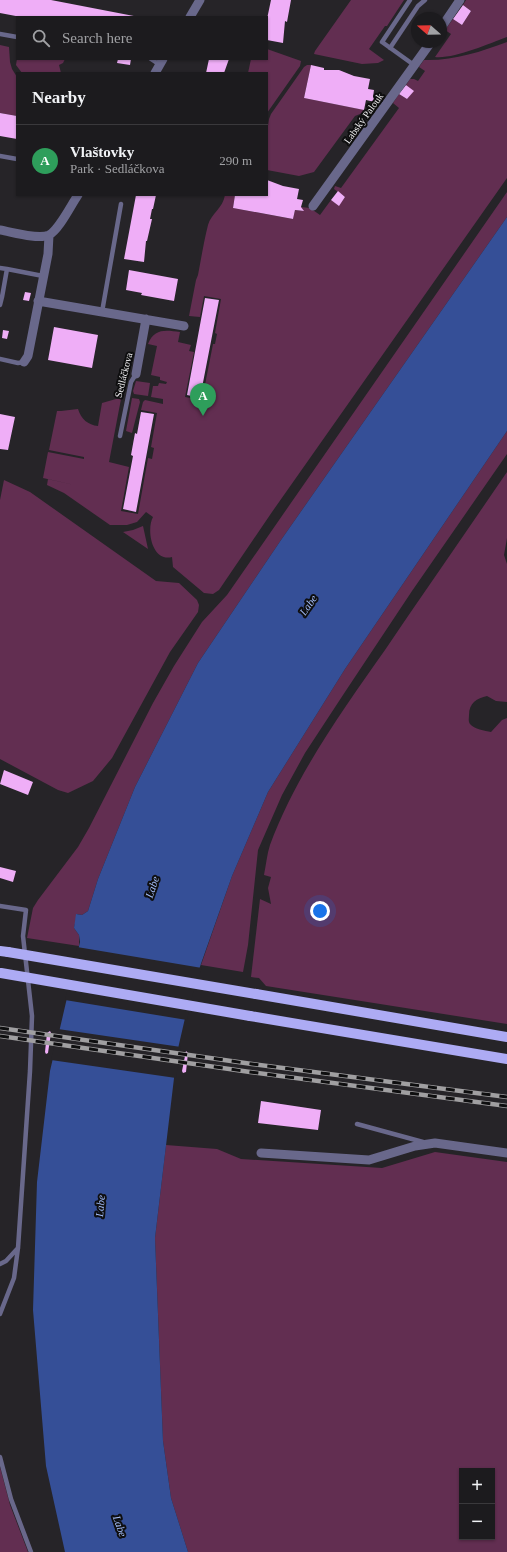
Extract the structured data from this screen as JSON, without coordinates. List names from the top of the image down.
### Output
{
  "streets": {
    "street": ["Labský Palouk", "Sedláčkova"]
  },
  "water": ["Labe"],
  "north": "left",
  "page": {
    "search": "Search here",
    "heading": "Nearby",
    "list": [
      {
        "mark": "A",
        "name": "Vlaštovky",
        "note": "Park · Sedláčkova",
        "value": "290 m"
      }
    ],
    "pins": "A",
    "map_buttons": ["+", "−"]
  }
}
